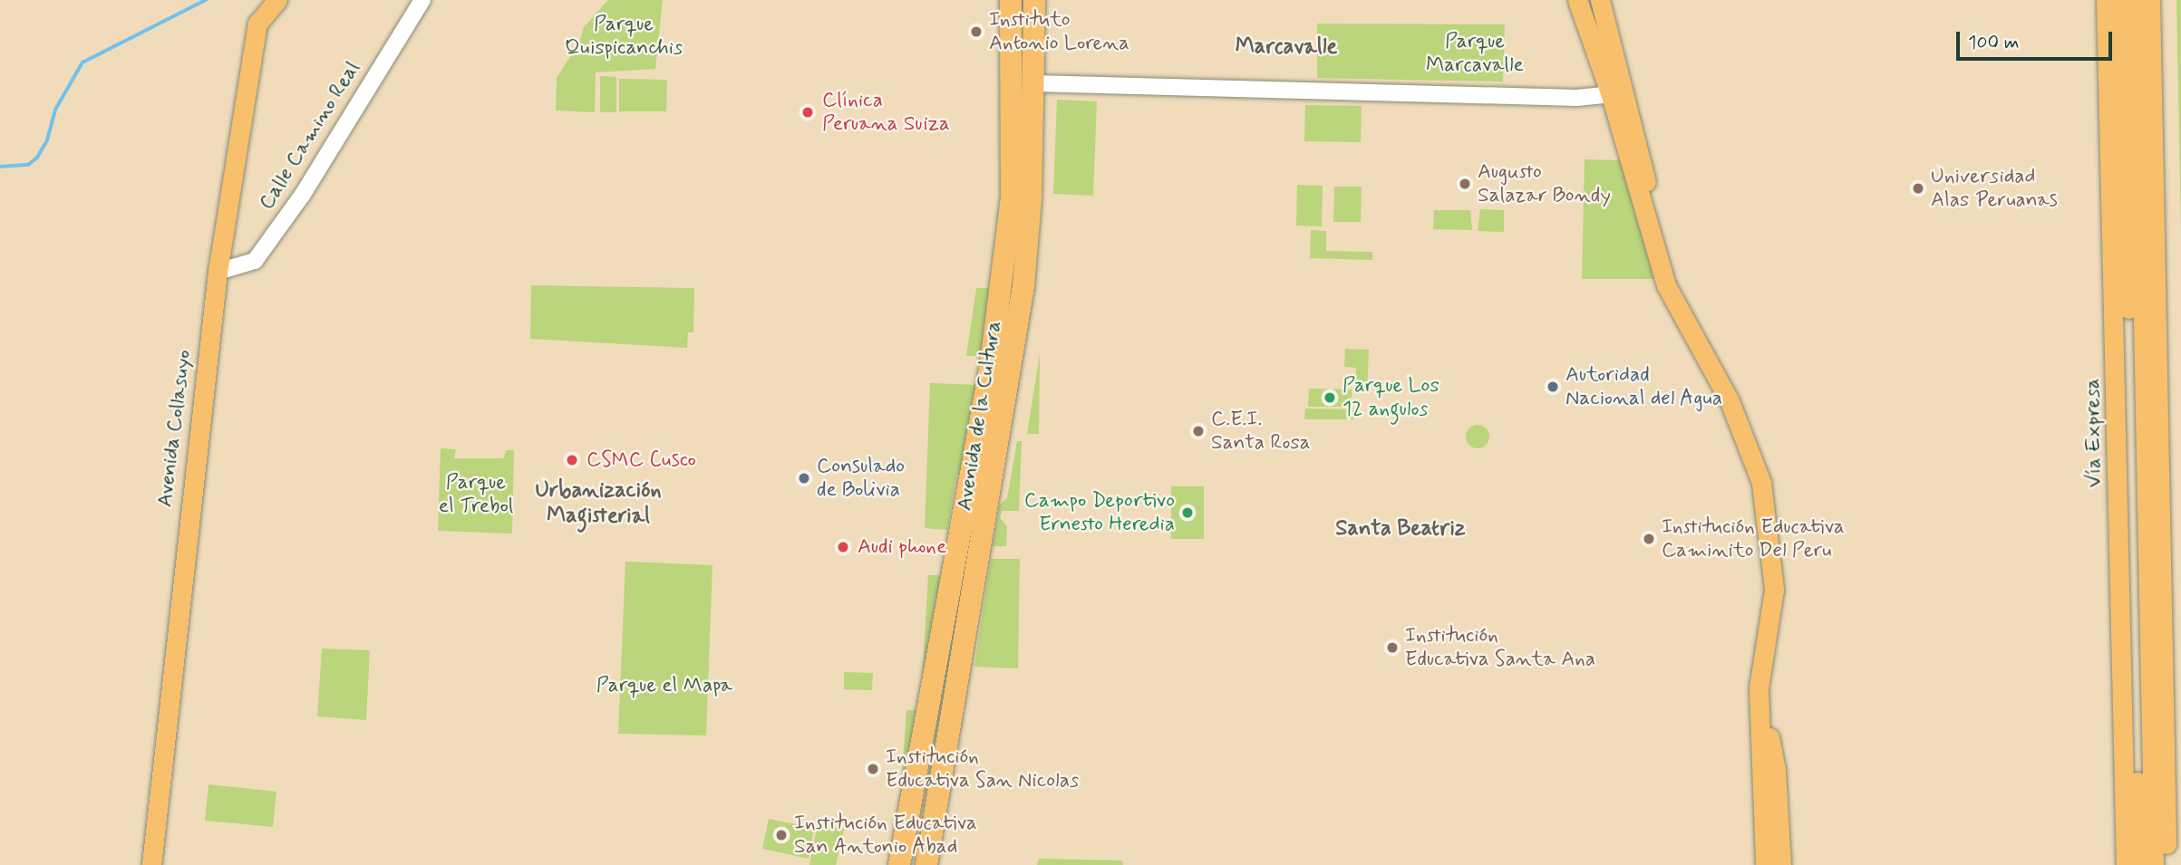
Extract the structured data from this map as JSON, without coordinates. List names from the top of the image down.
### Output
{
  "streets": {
    "highway": ["Avenida de la Cultura"],
    "main road": ["Avenida Collasuyo", "Vía Expresa"],
    "street": ["Calle Camino Real"]
  },
  "crossings": [
    ["Calle Camino Real", "Avenida Collasuyo"]
  ],
  "districts": ["Marcavalle", "Urbanización Magisterial", "Santa Beatriz"],
  "parks": [
    "Parque Quispicanchis",
    "Parque Marcavalle",
    "Parque el Trebol",
    "Parque el Mapa"
  ],
  "places": [
    "Instituto Antonio Lorena",
    "Clínica Peruana Suiza",
    "Augusto Salazar Bondy",
    "Universidad Alas Peruanas",
    "Autoridad Nacional del Agua",
    "Parque Los 12 angulos",
    "C.E.I. Santa Rosa",
    "CSMC Cusco",
    "Consulado de Bolivia",
    "Campo Deportivo Ernesto Heredia",
    "Institución Educativa Caminito Del Peru",
    "Audi phone",
    "Institución Educativa Santa Ana",
    "Institución Educativa San Nicolas",
    "Institución Educativa San Antonio Abad"
  ],
  "scale_bar": "100 m"
}
